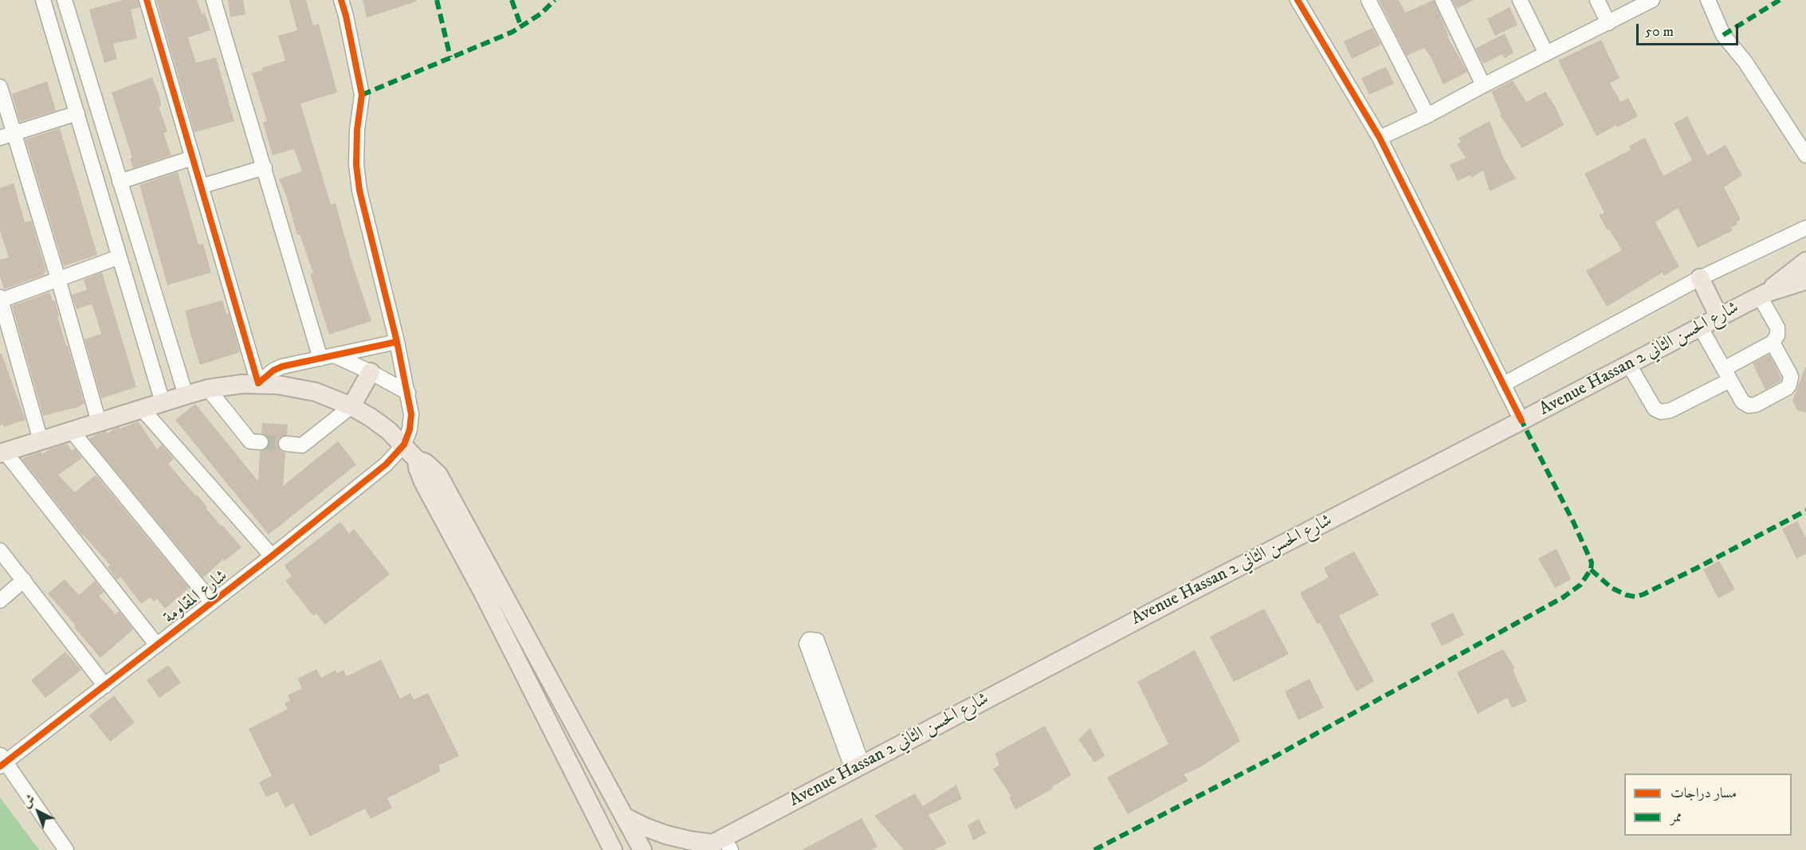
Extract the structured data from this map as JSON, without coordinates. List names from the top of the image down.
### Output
{
  "streets": {
    "main road": ["Avenue Hassan 2 شارع الحسن الثاني"],
    "street": ["شارع المقاومة"]
  },
  "legend": ["مسار دراجات", "ممر"],
  "scale_bar": "50 m",
  "north": "top left"
}
